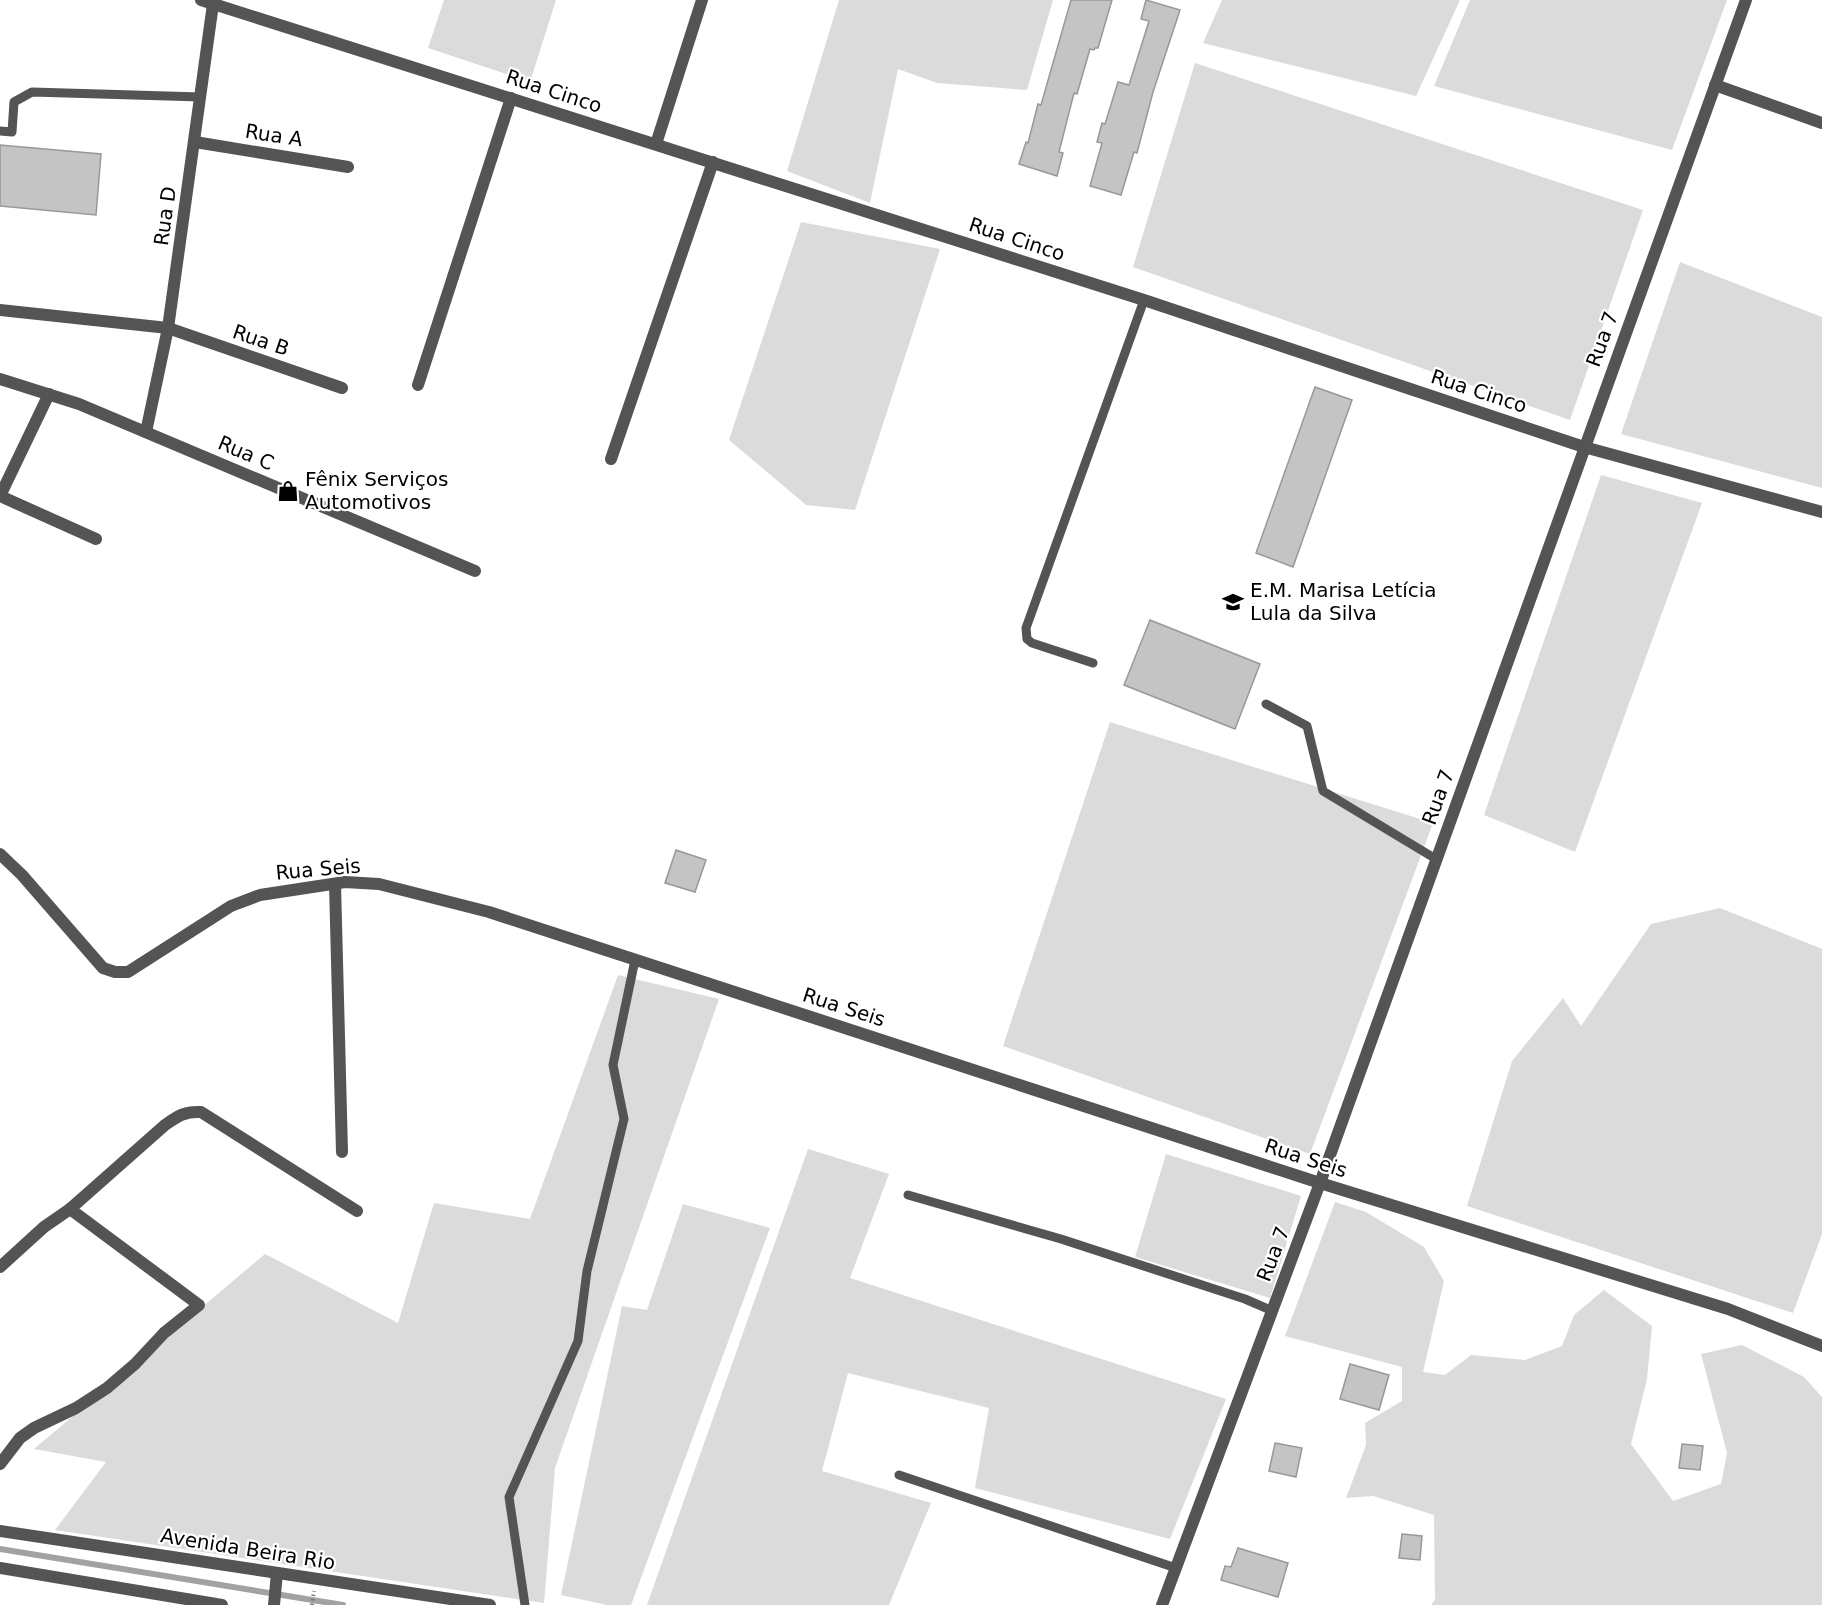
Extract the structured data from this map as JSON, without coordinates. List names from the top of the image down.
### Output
{
  "streets": {
    "street": [
      "Rua Cinco",
      "Rua A",
      "Rua D",
      "Rua 7",
      "Rua B",
      "Rua C",
      "Rua Seis",
      "Avenida Beira Rio"
    ]
  },
  "crossings": [
    ["Rua Cinco", "Rua D"],
    ["Rua Cinco", "Rua 7"],
    ["Rua A", "Rua D"],
    ["Rua D", "Rua B"],
    ["Rua D", "Rua C"],
    ["Rua 7", "Rua Seis"]
  ],
  "places": {
    "shop": ["Fênix Serviços Automotivos"],
    "school or university": ["E.M. Marisa Letícia Lula da Silva"]
  }
}
